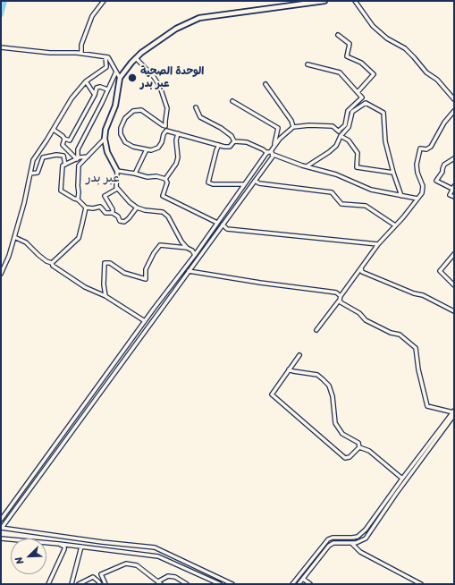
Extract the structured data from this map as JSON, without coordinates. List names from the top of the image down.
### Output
{
  "districts": ["عبر بدر"],
  "places": ["الوحدة الصحية عبر بدر"],
  "north": "bottom left"
}
